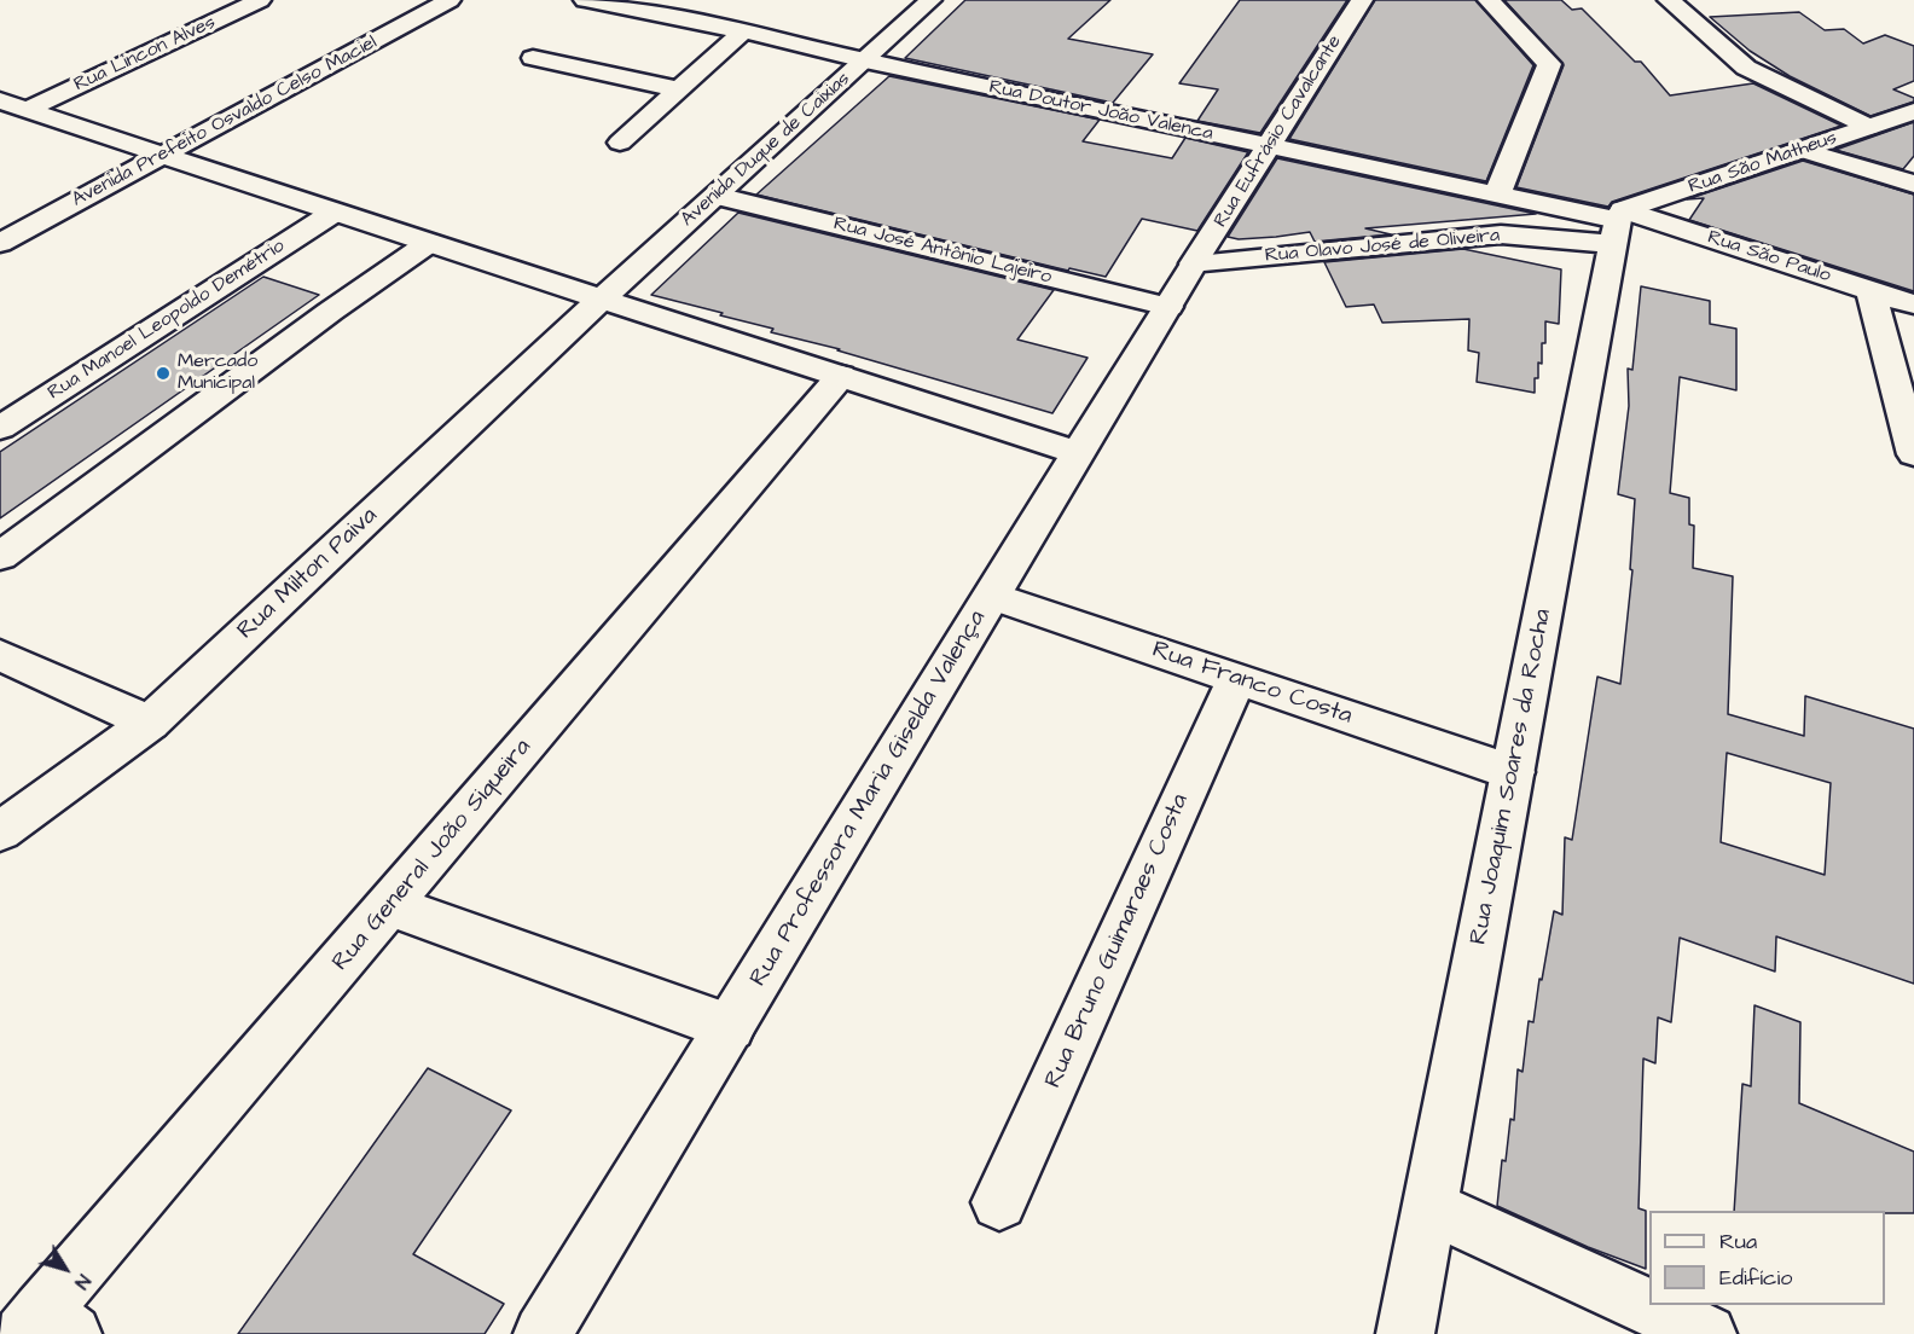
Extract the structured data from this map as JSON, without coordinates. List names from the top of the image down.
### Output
{
  "streets": {
    "street": [
      "Rua Lincon Alves",
      "Rua Doutor João Valenca",
      "Avenida Prefeito Osvaldo Celso Maciel",
      "Rua Eufrásio Cavalcante",
      "Avenida Duque de Caixias",
      "Rua São Matheus",
      "Rua Olavo José de Oliveira",
      "Rua José Antônio Lajeiro",
      "Rua São Paulo",
      "Rua Manoel Leopoldo Demétrio",
      "Rua Milton Paiva",
      "Rua Franco Costa",
      "Rua Joaquim Soares da Rocha",
      "Rua Professora Maria Giselda Valença",
      "Rua General João Siqueira",
      "Rua Bruno Guimaraes Costa"
    ]
  },
  "crossings": [
    ["Rua Doutor João Valenca", "Rua Eufrásio Cavalcante"],
    ["Rua Doutor João Valenca", "Avenida Duque de Caixias"],
    ["Rua Doutor João Valenca", "Rua São Matheus"],
    ["Rua Doutor João Valenca", "Rua Olavo José de Oliveira"],
    ["Rua Doutor João Valenca", "Rua São Paulo"],
    ["Rua Doutor João Valenca", "Rua Joaquim Soares da Rocha"],
    ["Rua Eufrásio Cavalcante", "Rua Olavo José de Oliveira"],
    ["Rua Eufrásio Cavalcante", "Rua Professora Maria Giselda Valença"],
    ["Avenida Duque de Caixias", "Rua José Antônio Lajeiro"],
    ["Avenida Duque de Caixias", "Rua Milton Paiva"],
    ["Rua São Matheus", "Rua Olavo José de Oliveira"],
    ["Rua São Matheus", "Rua São Paulo"],
    ["Rua São Matheus", "Rua Joaquim Soares da Rocha"],
    ["Rua Olavo José de Oliveira", "Rua São Paulo"],
    ["Rua Olavo José de Oliveira", "Rua Joaquim Soares da Rocha"],
    ["Rua Olavo José de Oliveira", "Rua Professora Maria Giselda Valença"],
    ["Rua José Antônio Lajeiro", "Rua Professora Maria Giselda Valença"],
    ["Rua São Paulo", "Rua Joaquim Soares da Rocha"],
    ["Rua Franco Costa", "Rua Joaquim Soares da Rocha"],
    ["Rua Franco Costa", "Rua Professora Maria Giselda Valença"],
    ["Rua Franco Costa", "Rua Bruno Guimaraes Costa"]
  ],
  "places": ["Mercado Municipal"],
  "legend": ["Rua", "Edifício"],
  "north": "bottom right"
}
